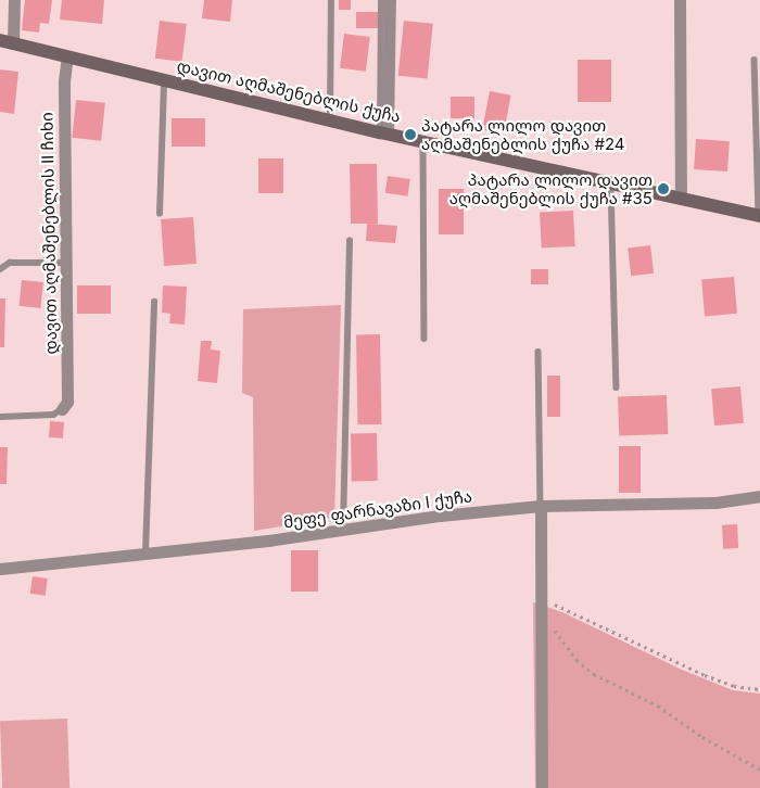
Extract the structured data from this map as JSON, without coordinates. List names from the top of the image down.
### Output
{
  "streets": {
    "street": ["დავით აღმაშენებლის ქუჩა", "დავით აღმაშენებლის II ჩიხი", "მეფე ფარნავაზი I ქუჩა"]
  },
  "crossings": [
    ["დავით აღმაშენებლის ქუჩა", "დავით აღმაშენებლის II ჩიხი"]
  ],
  "places": ["პატარა ლილო დავით აღმაშენებლის ქუჩა #24", "პატარა ლილო დავით აღმაშენებლის ქუჩა #35"]
}
